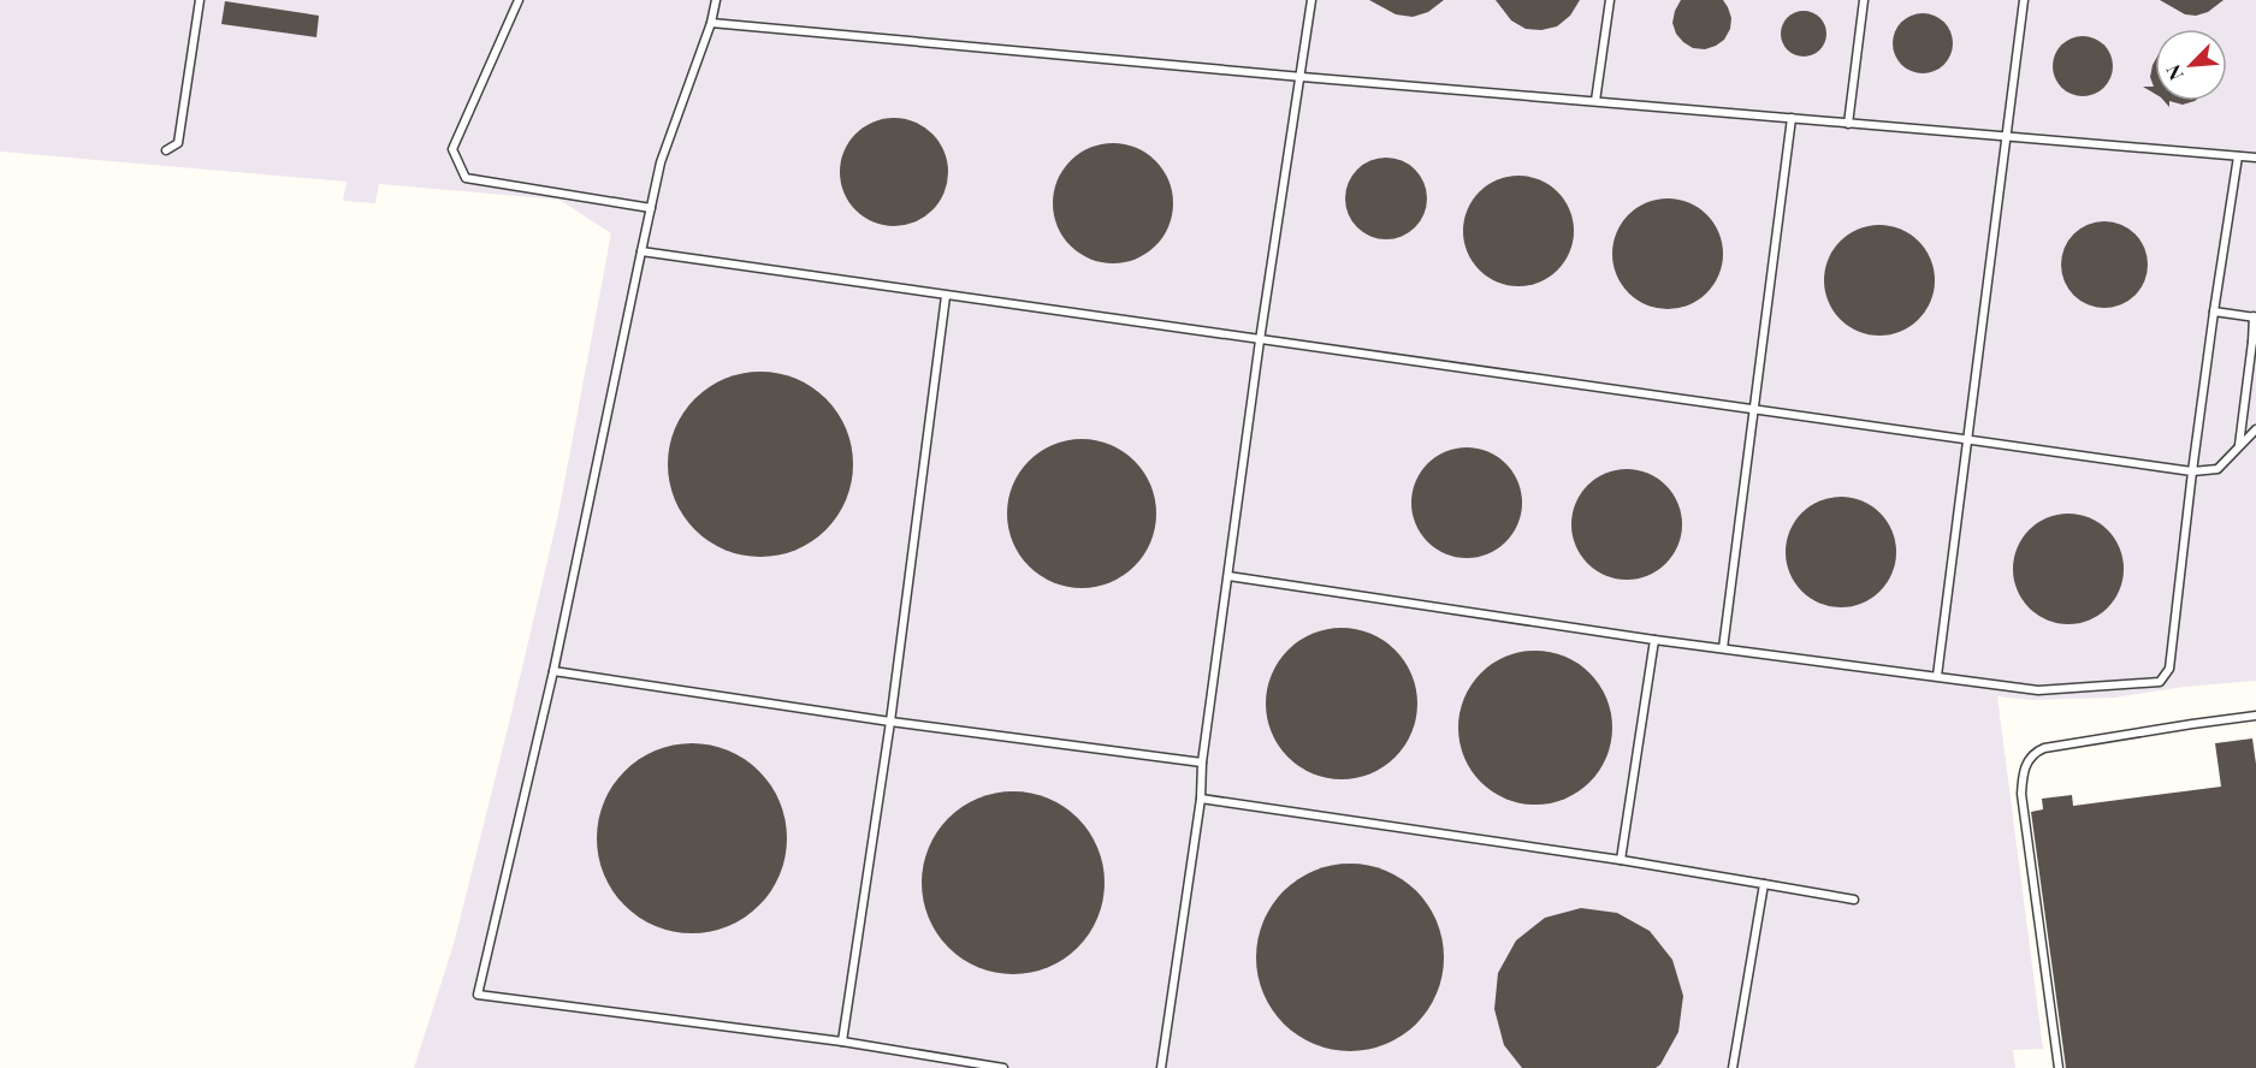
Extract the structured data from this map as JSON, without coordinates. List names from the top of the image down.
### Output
{
  "north": "bottom left"
}
